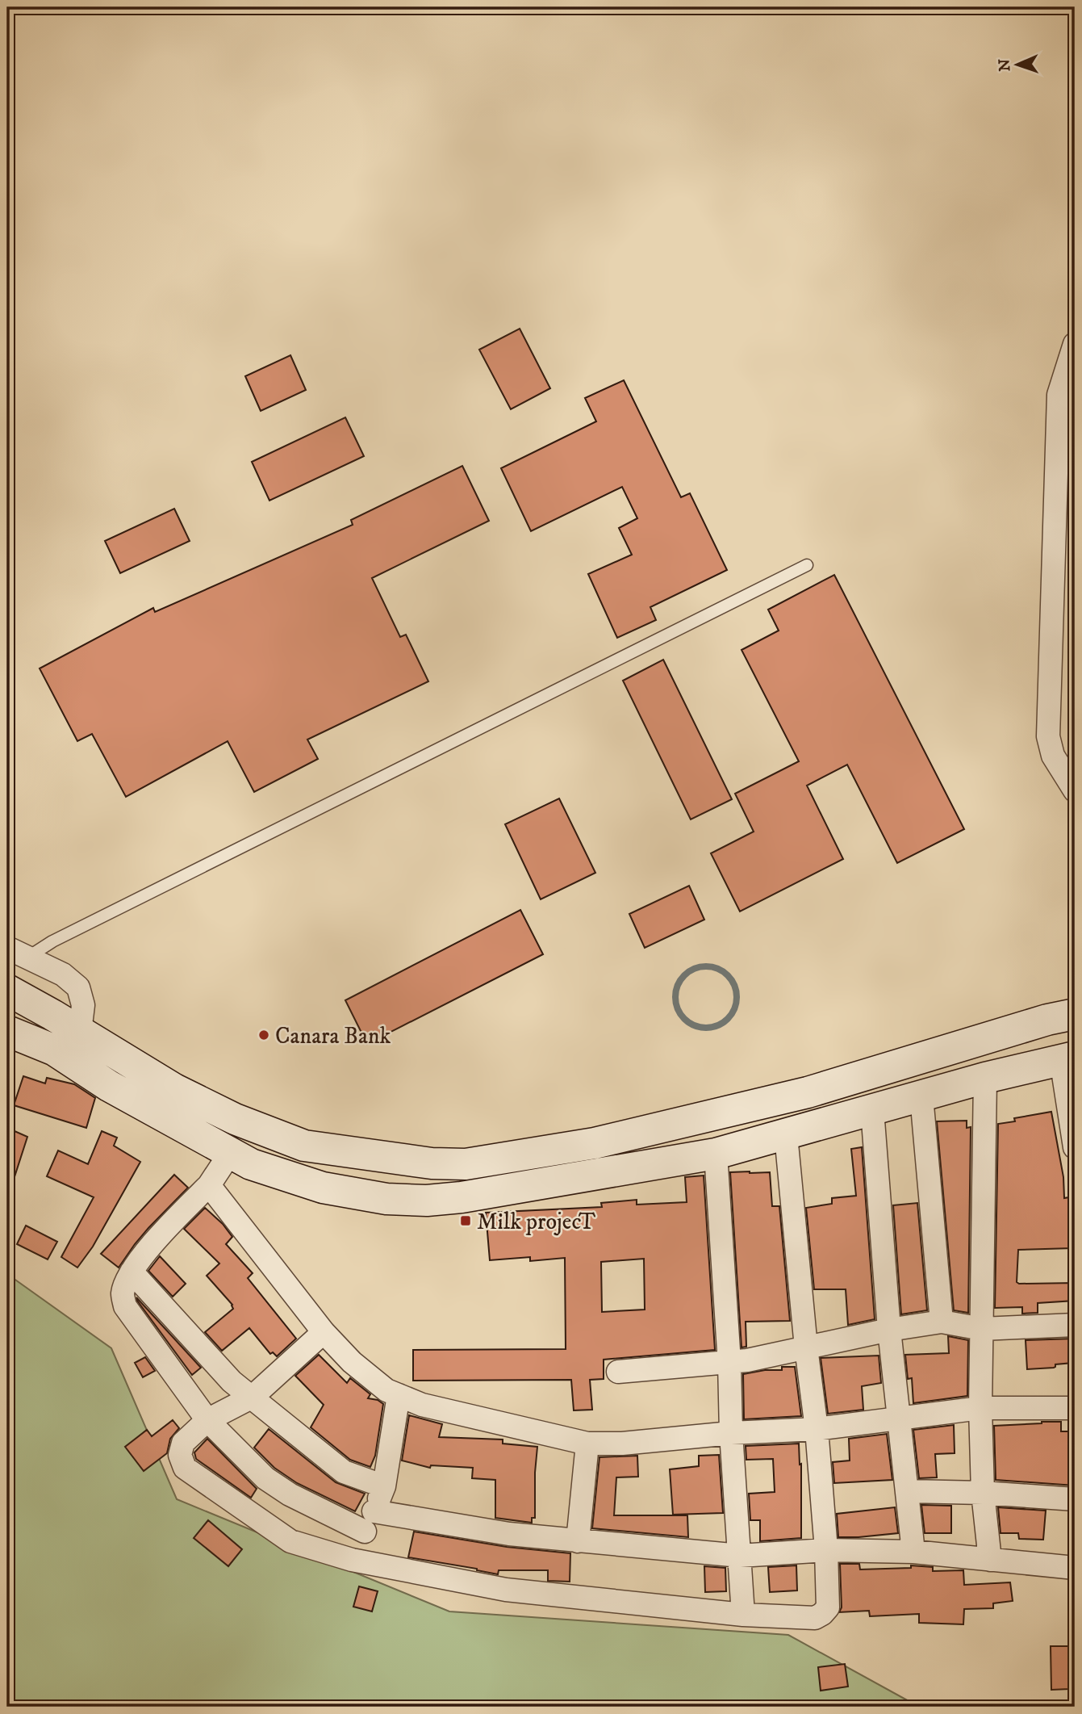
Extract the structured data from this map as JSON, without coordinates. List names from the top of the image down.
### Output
{
  "places": {
    "other": ["Canara Bank"],
    "transit": ["Milk projecT"]
  },
  "north": "left"
}
